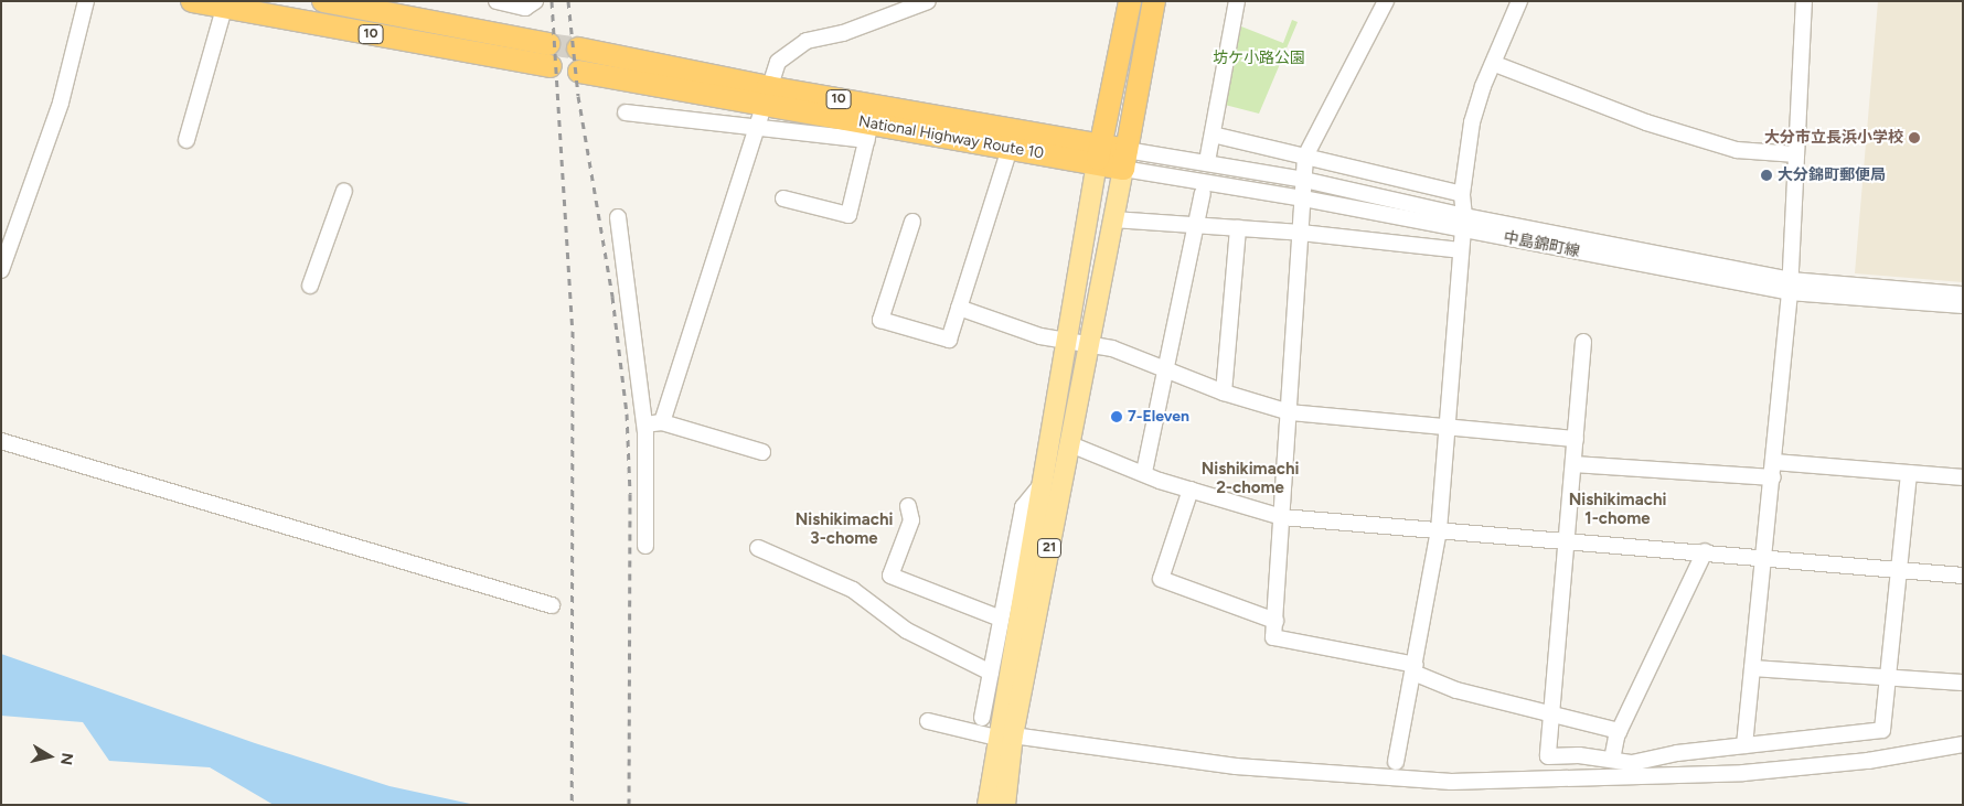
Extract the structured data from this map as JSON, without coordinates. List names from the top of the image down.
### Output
{
  "streets": {
    "highway": ["10", "National Highway Route 10"],
    "main road": ["21"],
    "street": ["中島錦町線"]
  },
  "crossings": [
    ["National Highway Route 10", "中島錦町線"],
    ["National Highway Route 10", "21"],
    ["中島錦町線", "21"]
  ],
  "districts": ["Nishikimachi 2-chome", "Nishikimachi 1-chome", "Nishikimachi 3-chome"],
  "parks": ["坊ケ小路公園"],
  "places": ["大分市立長浜小学校", "大分錦町郵便局", "7-Eleven"],
  "north": "right"
}
